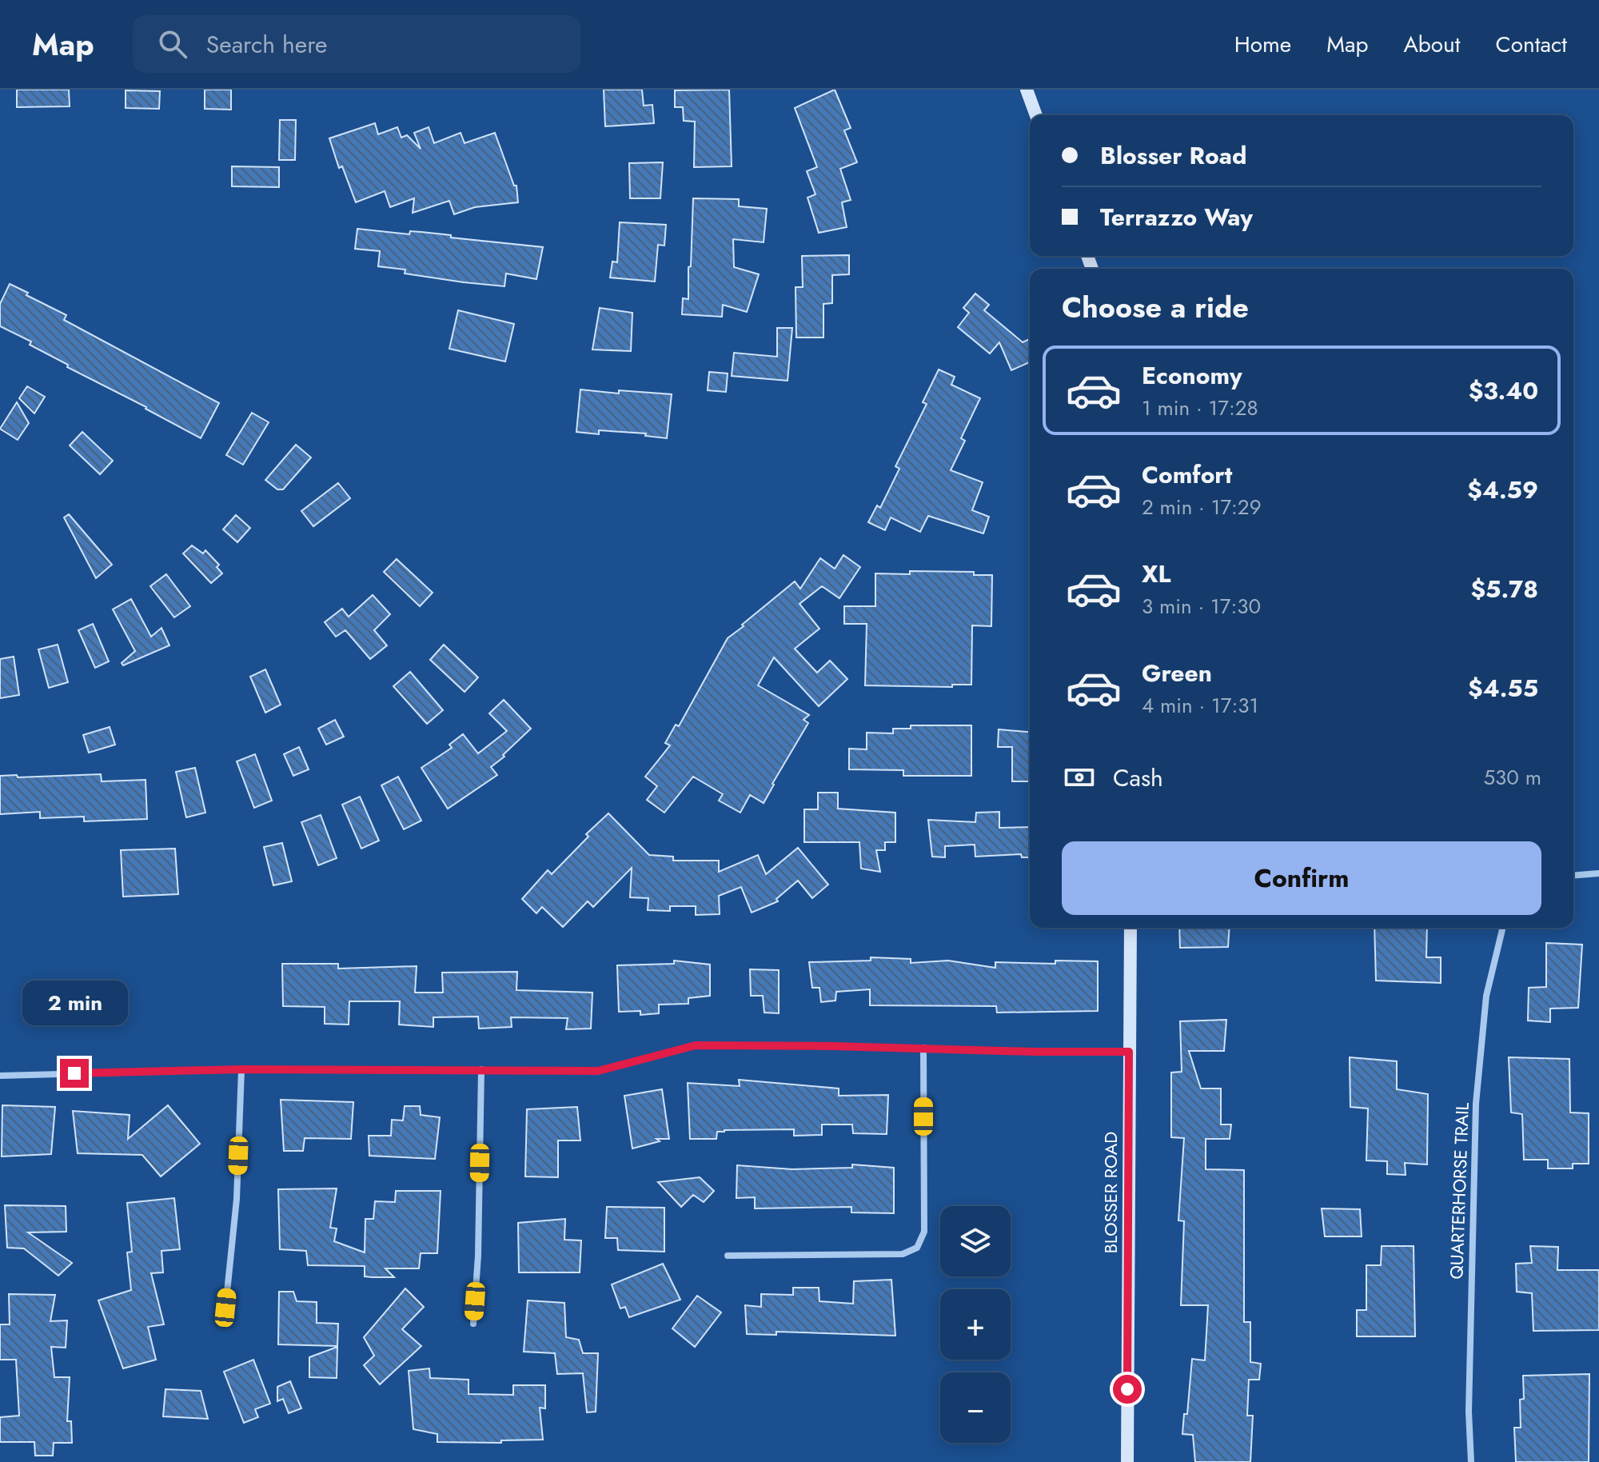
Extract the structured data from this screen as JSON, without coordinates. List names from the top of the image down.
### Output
{
  "streets": {
    "street": ["QUARTERHORSE TRAIL", "BLOSSER ROAD"]
  },
  "page": {
    "header": "Map",
    "search": "Search here",
    "nav": [
      "Home",
      "Map",
      "About",
      "Contact"
    ],
    "banner": ["Blosser Road", "Terrazzo Way"],
    "heading": "Choose a ride",
    "list": [
      {
        "name": "Economy",
        "note": "1 min · 17:28",
        "value": "$3.40"
      },
      {
        "name": "Comfort",
        "note": "2 min · 17:29",
        "value": "$4.59"
      },
      {
        "name": "XL",
        "note": "3 min · 17:30",
        "value": "$5.78"
      },
      {
        "name": "Green",
        "note": "4 min · 17:31",
        "value": "$4.55"
      }
    ],
    "pay": ["Cash", "530 m"],
    "buttons": "Confirm",
    "bubble": "2 min",
    "map_buttons": ["+", "−"]
  }
}
